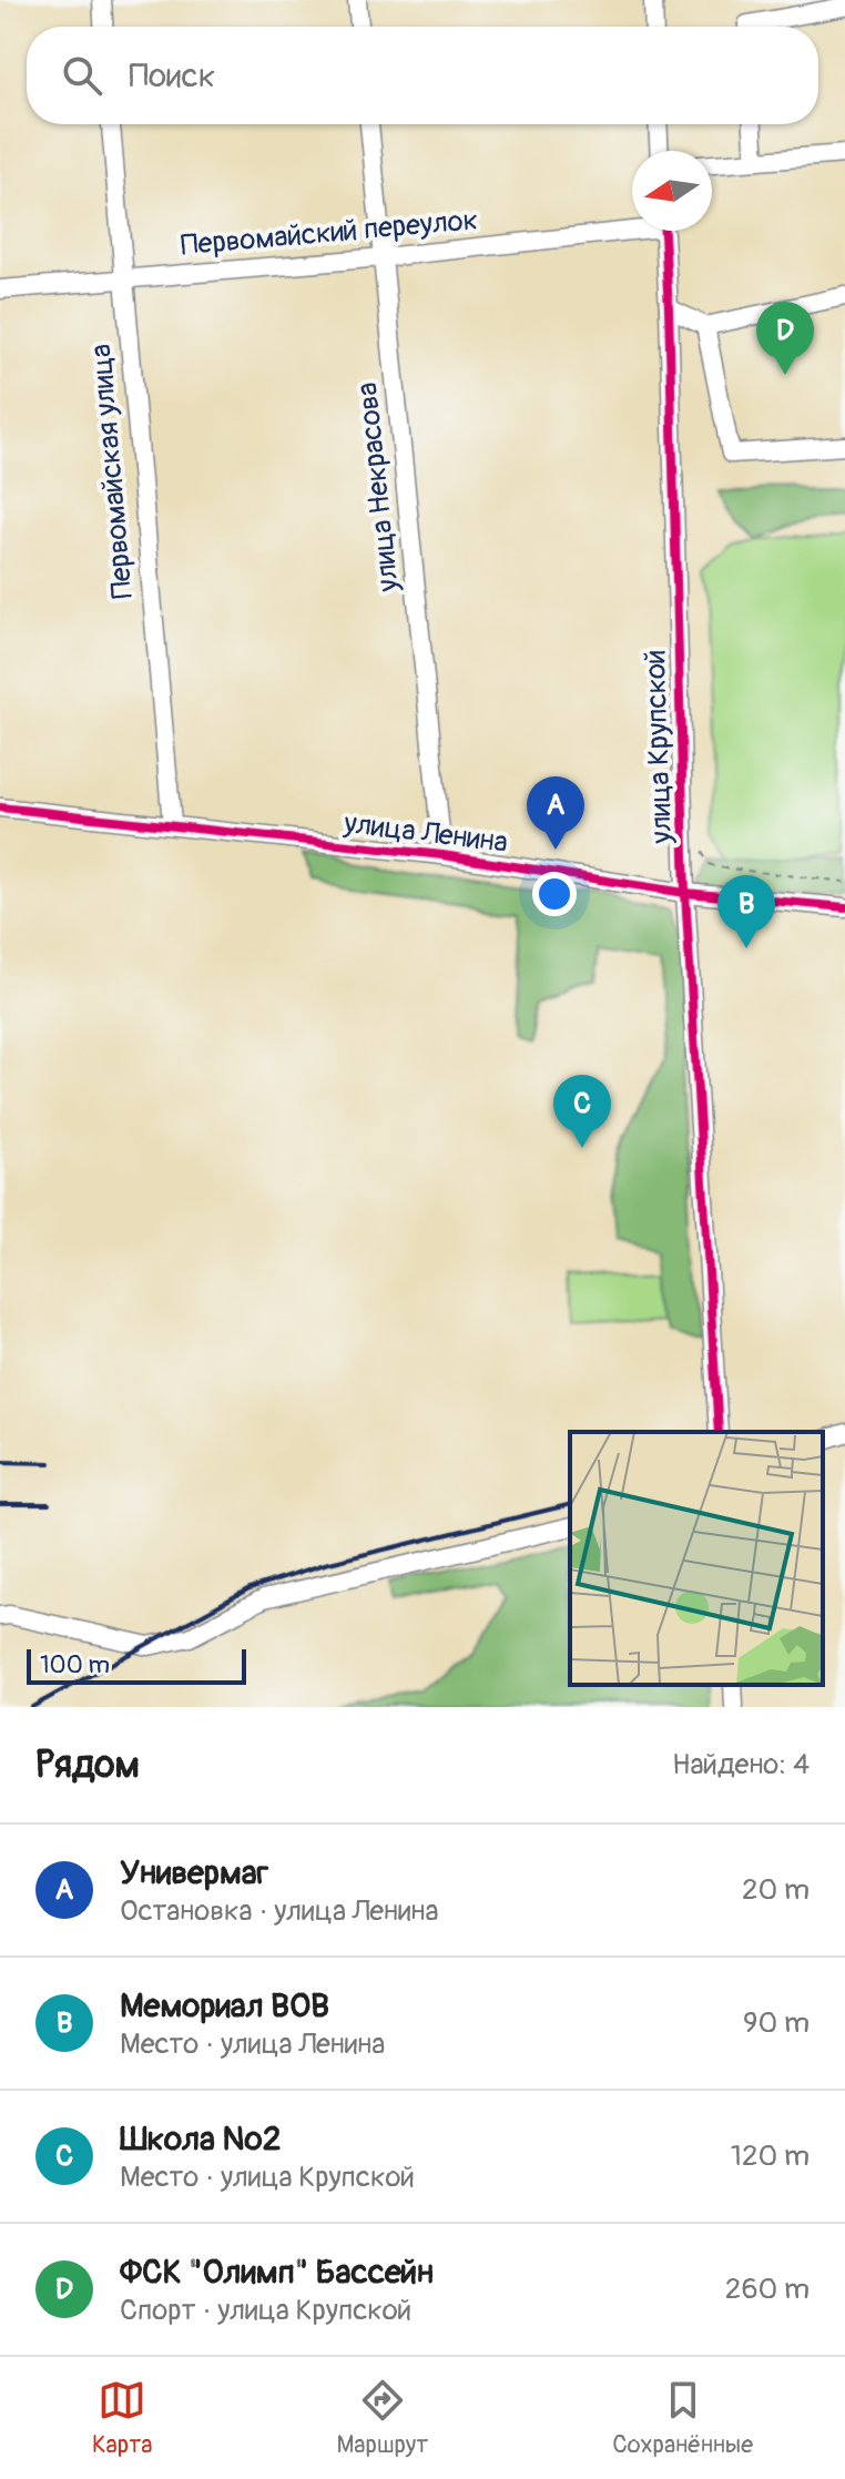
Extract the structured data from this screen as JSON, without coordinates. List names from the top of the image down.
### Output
{
  "streets": {
    "street": [
      "Первомайский переулок",
      "Первомайская улица",
      "улица Некрасова",
      "улица Крупской",
      "улица Ленина"
    ]
  },
  "crossings": [
    ["Первомайский переулок", "Первомайская улица"],
    ["Первомайский переулок", "улица Некрасова"],
    ["Первомайская улица", "улица Ленина"],
    ["улица Некрасова", "улица Ленина"],
    ["улица Крупской", "улица Ленина"]
  ],
  "scale_bar": "100 m",
  "north": "left",
  "page": {
    "search": "Поиск",
    "pins": [
      "D",
      "A",
      "B",
      "C"
    ],
    "scale": "100 m",
    "heading": ["Рядом", "Найдено: 4"],
    "list": [
      {
        "mark": "A",
        "name": "Универмаг",
        "note": "Остановка · улица Ленина",
        "value": "20 m"
      },
      {
        "mark": "B",
        "name": "Мемориал ВОВ",
        "note": "Место · улица Ленина",
        "value": "90 m"
      },
      {
        "mark": "C",
        "name": "Школа №2",
        "note": "Место · улица Крупской",
        "value": "120 m"
      },
      {
        "mark": "D",
        "name": "ФСК \"Олимп\" Бассейн",
        "note": "Спорт · улица Крупской",
        "value": "260 m"
      }
    ],
    "nav": ["Карта", "Маршрут", "Сохранённые"]
  }
}
